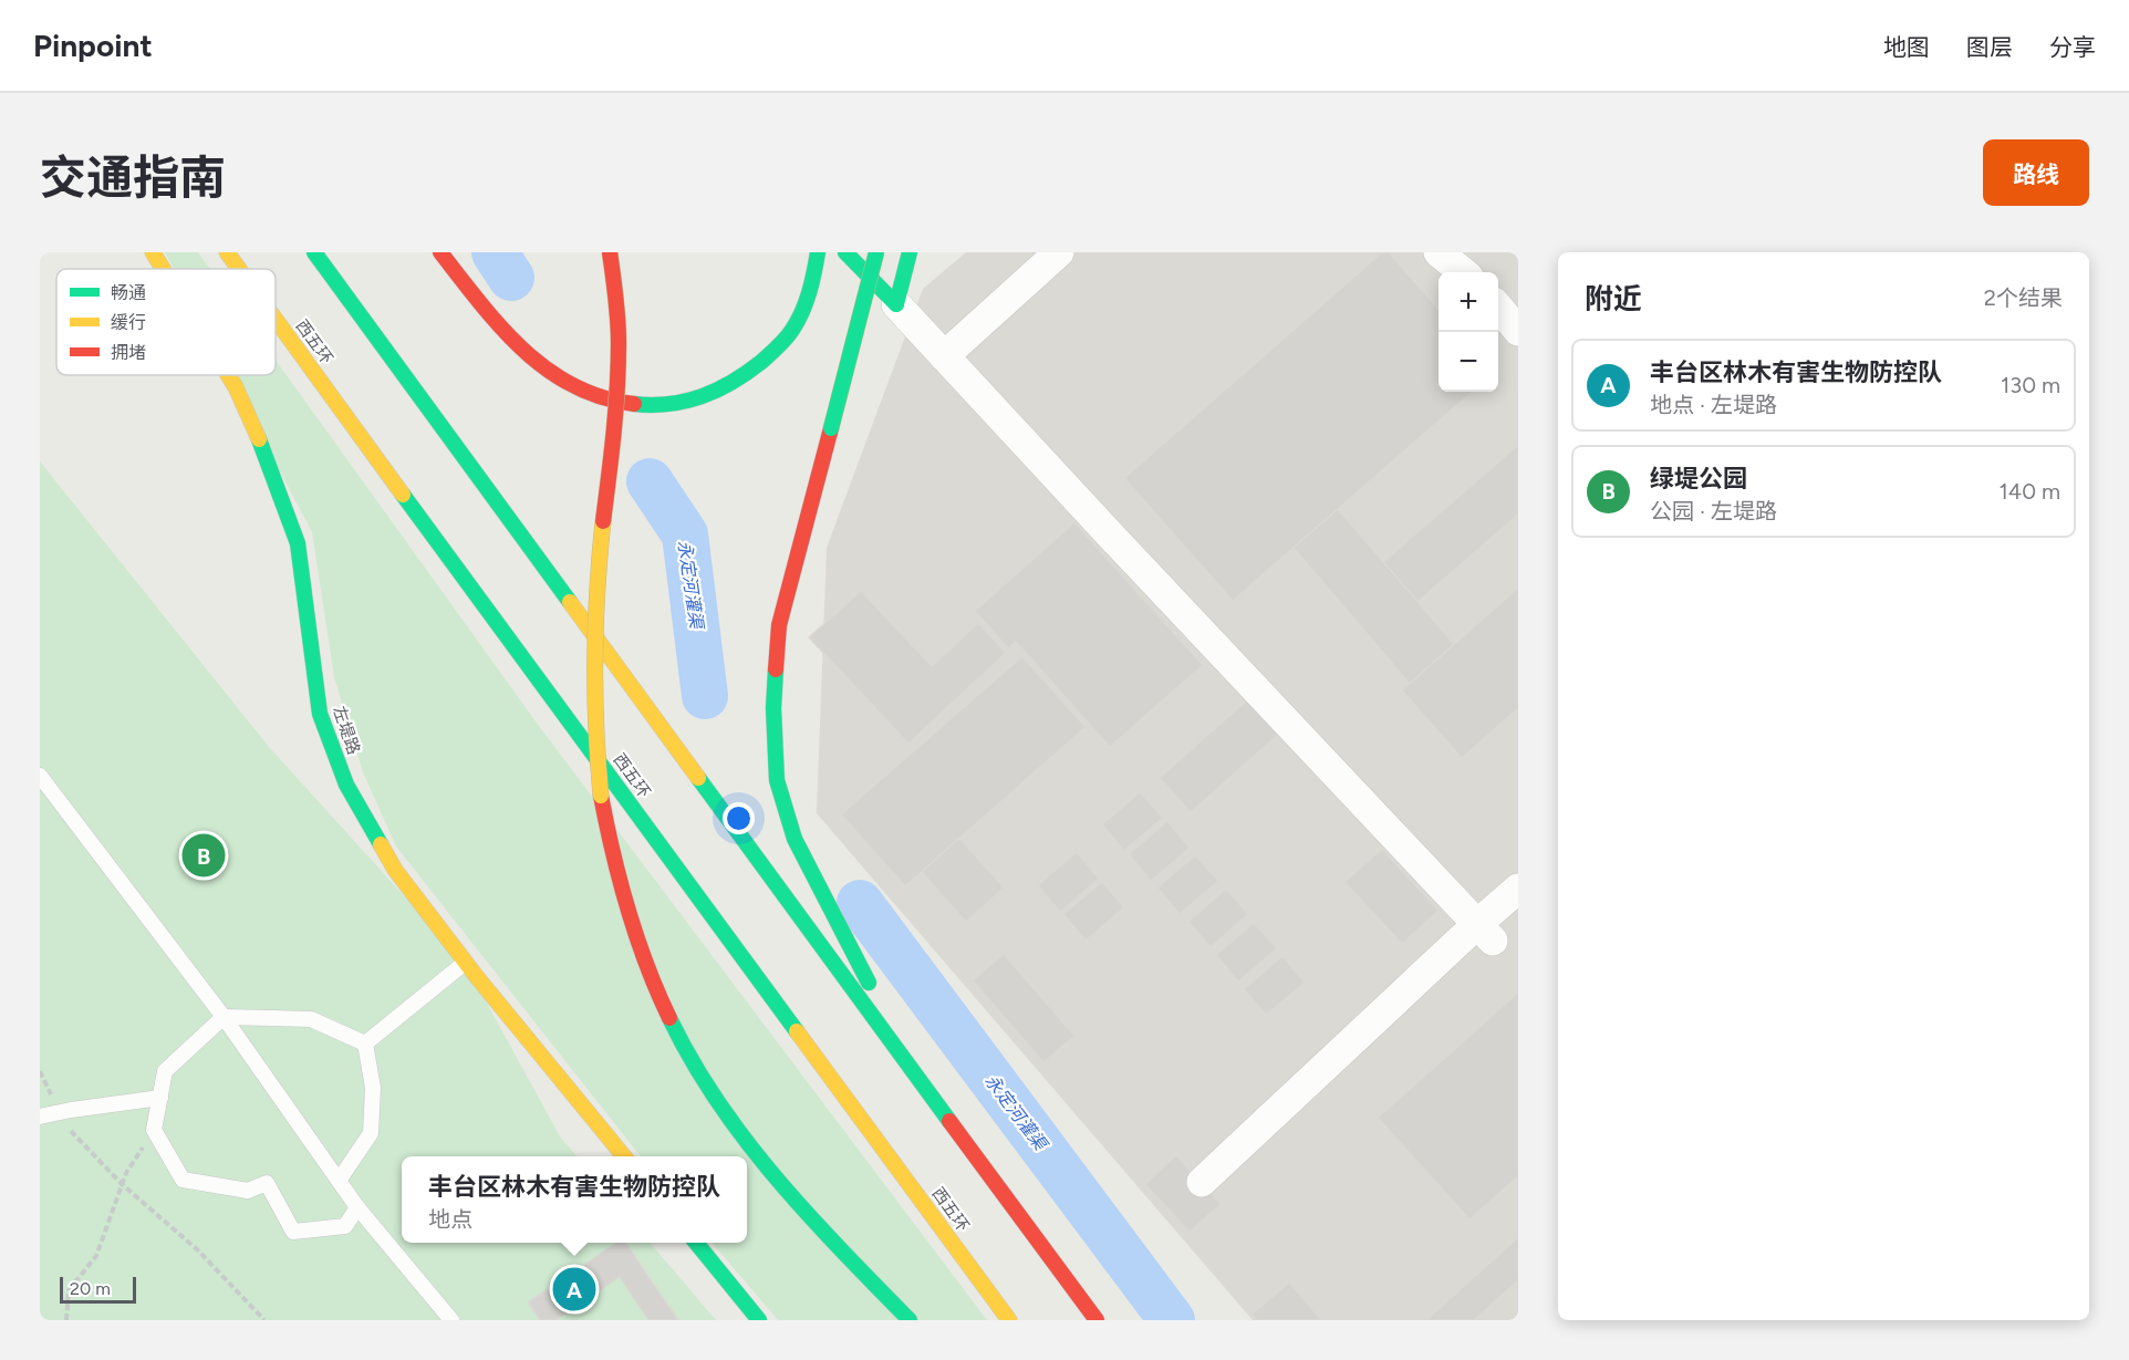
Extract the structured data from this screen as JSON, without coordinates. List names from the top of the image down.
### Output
{
  "streets": {
    "main road": ["西五环", "左堤路"]
  },
  "water": ["永定河灌渠"],
  "legend": ["畅通", "缓行", "拥堵"],
  "scale_bar": "20 m",
  "page": {
    "header": "Pinpoint",
    "nav": ["地图", "图层", "分享"],
    "title": "交通指南",
    "buttons": "路线",
    "heading": ["附近", "2个结果"],
    "map_buttons": ["+", "−"],
    "list": [
      {
        "mark": "A",
        "name": "丰台区林木有害生物防控队",
        "note": "地点 · 左堤路",
        "value": "130 m"
      },
      {
        "mark": "B",
        "name": "绿堤公园",
        "note": "公园 · 左堤路",
        "value": "140 m"
      }
    ],
    "pins": ["B", "A"],
    "popup": ["丰台区林木有害生物防控队", "地点"],
    "scale": "20 m"
  }
}
